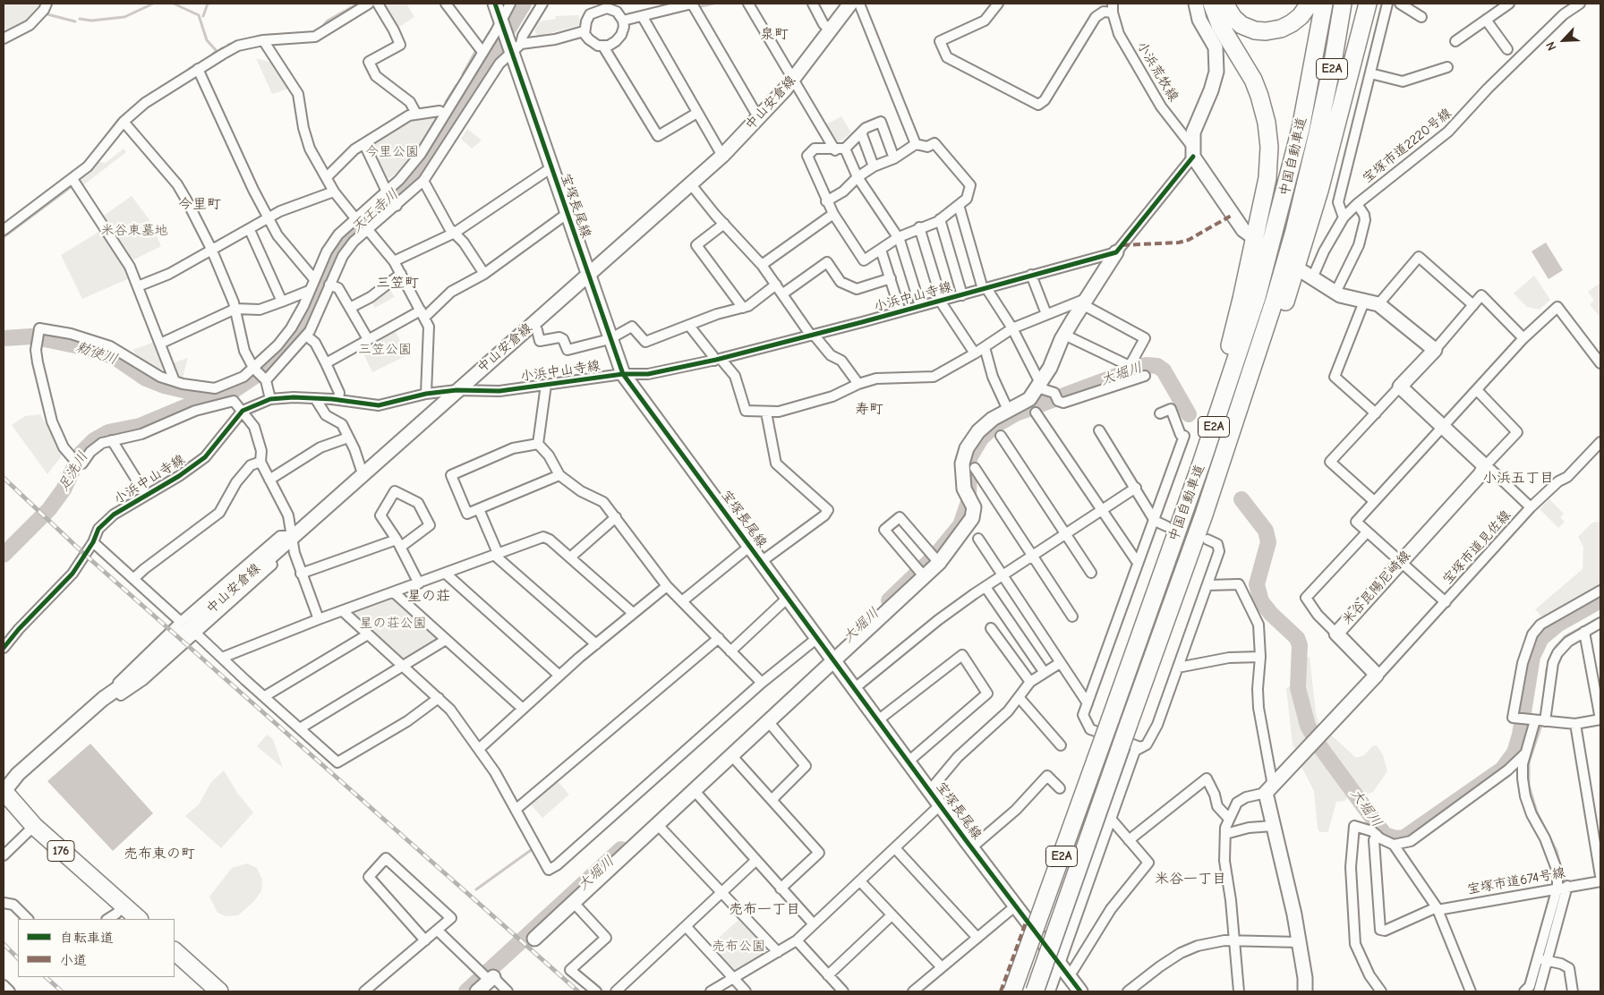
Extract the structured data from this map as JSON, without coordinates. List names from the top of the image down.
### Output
{
  "streets": {
    "highway": ["E2A", "中国自動車道", "176"],
    "street": [
      "小浜荒牧線",
      "中山安倉線",
      "宝塚市道2220号線",
      "宝塚長尾線",
      "小浜中山寺線",
      "宝塚市道見佐線",
      "米谷昆陽尼崎線",
      "宝塚市道674号線"
    ]
  },
  "crossings": [
    ["中山安倉線", "宝塚長尾線"],
    ["中山安倉線", "小浜中山寺線"],
    ["中山安倉線", "176"],
    ["宝塚長尾線", "小浜中山寺線"],
    ["宝塚市道見佐線", "米谷昆陽尼崎線"]
  ],
  "districts": [
    "泉町",
    "今里町",
    "三笠町",
    "寿町",
    "小浜五丁目",
    "星の荘",
    "売布東の町",
    "米谷一丁目",
    "売布一丁目"
  ],
  "water": [
    "天王寺川",
    "勅使川",
    "大堀川",
    "足洗川"
  ],
  "parks": [
    "今里公園",
    "米谷東墓地",
    "三笠公園",
    "星の荘公園",
    "売布公園"
  ],
  "legend": ["自転車道", "小道"],
  "north": "bottom left"
}
